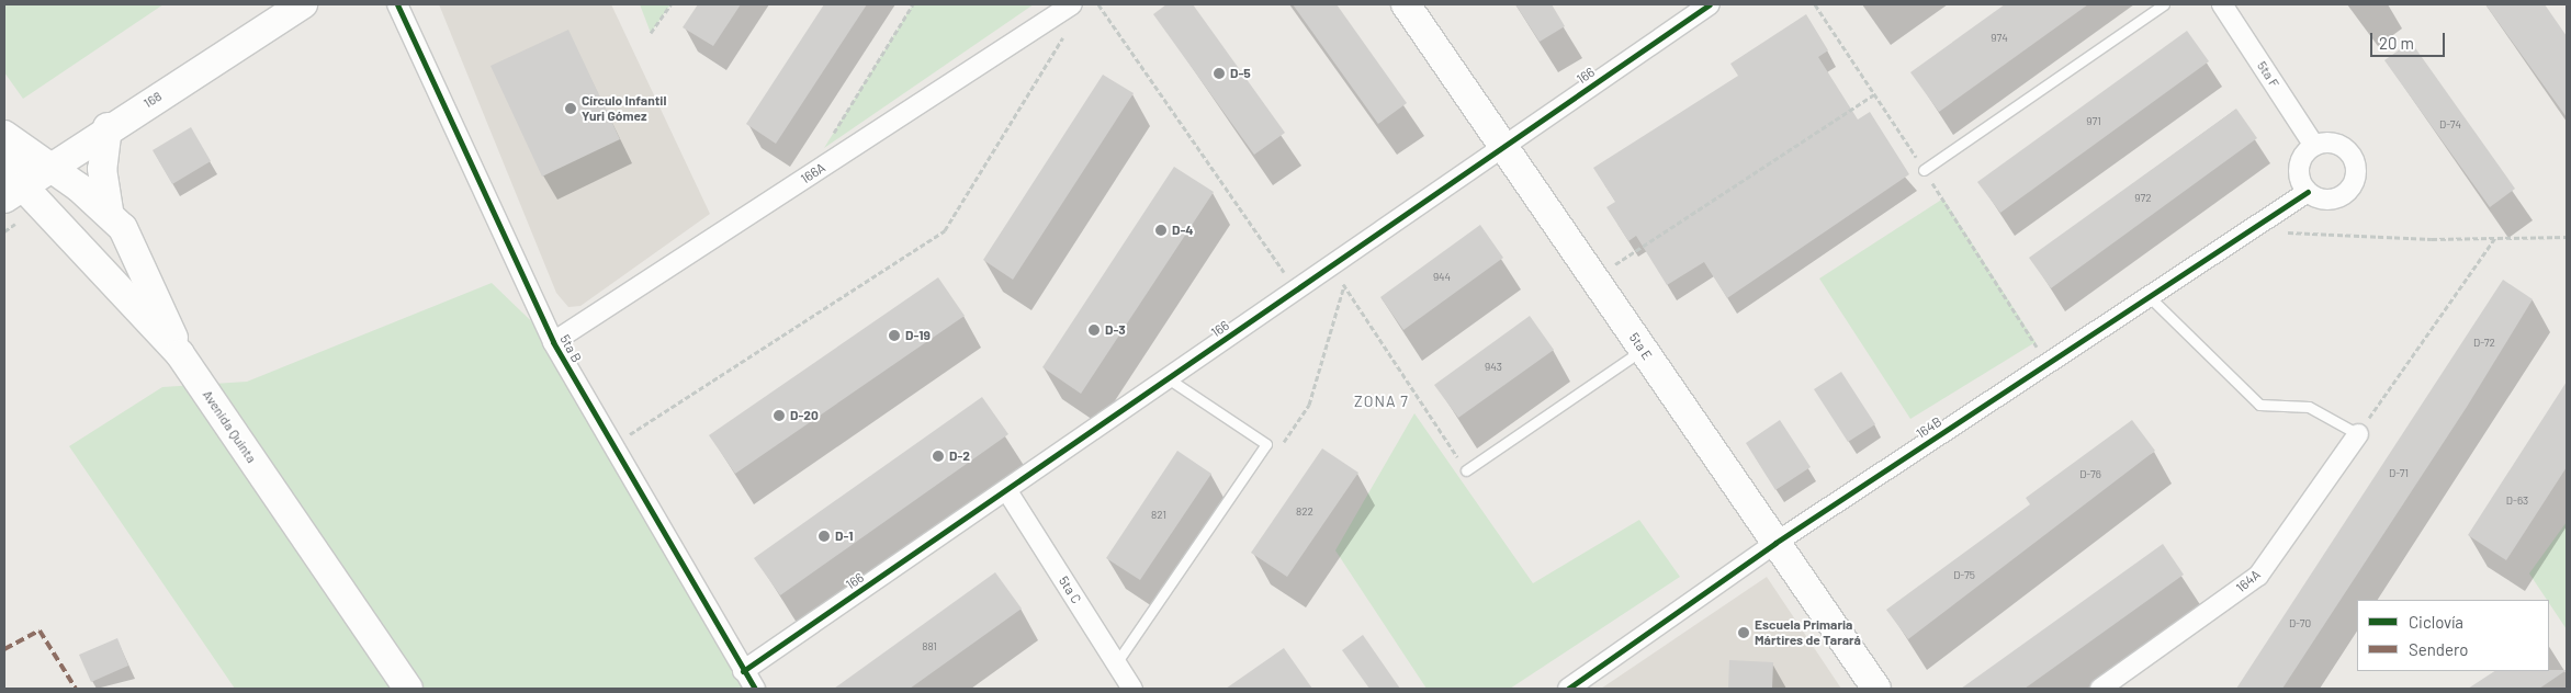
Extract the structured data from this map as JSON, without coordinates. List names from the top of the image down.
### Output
{
  "streets": {
    "street": [
      "5ta F",
      "166",
      "168",
      "166A",
      "5ta E",
      "5ta B",
      "Avenida Quinta",
      "164B",
      "164A",
      "5ta C"
    ]
  },
  "crossings": [
    ["5ta F", "164B"],
    ["166", "5ta E"],
    ["166", "5ta B"],
    ["166", "5ta C"],
    ["168", "Avenida Quinta"],
    ["166A", "5ta B"],
    ["5ta E", "164B"]
  ],
  "districts": ["ZONA 7"],
  "places": [
    "D-5",
    "Círculo Infantil Yuri Gómez",
    "D-4",
    "D-3",
    "D-19",
    "D-20",
    "D-2",
    "D-1",
    "Escuela Primaria Mártires de Tarará"
  ],
  "house_numbers": [
    "974",
    "971",
    "D-74",
    "972",
    "944",
    "D-72",
    "943",
    "D-71",
    "D-76",
    "D-63",
    "822",
    "821",
    "D-75",
    "D-70",
    "881"
  ],
  "legend": ["Ciclovía", "Sendero"],
  "scale_bar": "20 m"
}
